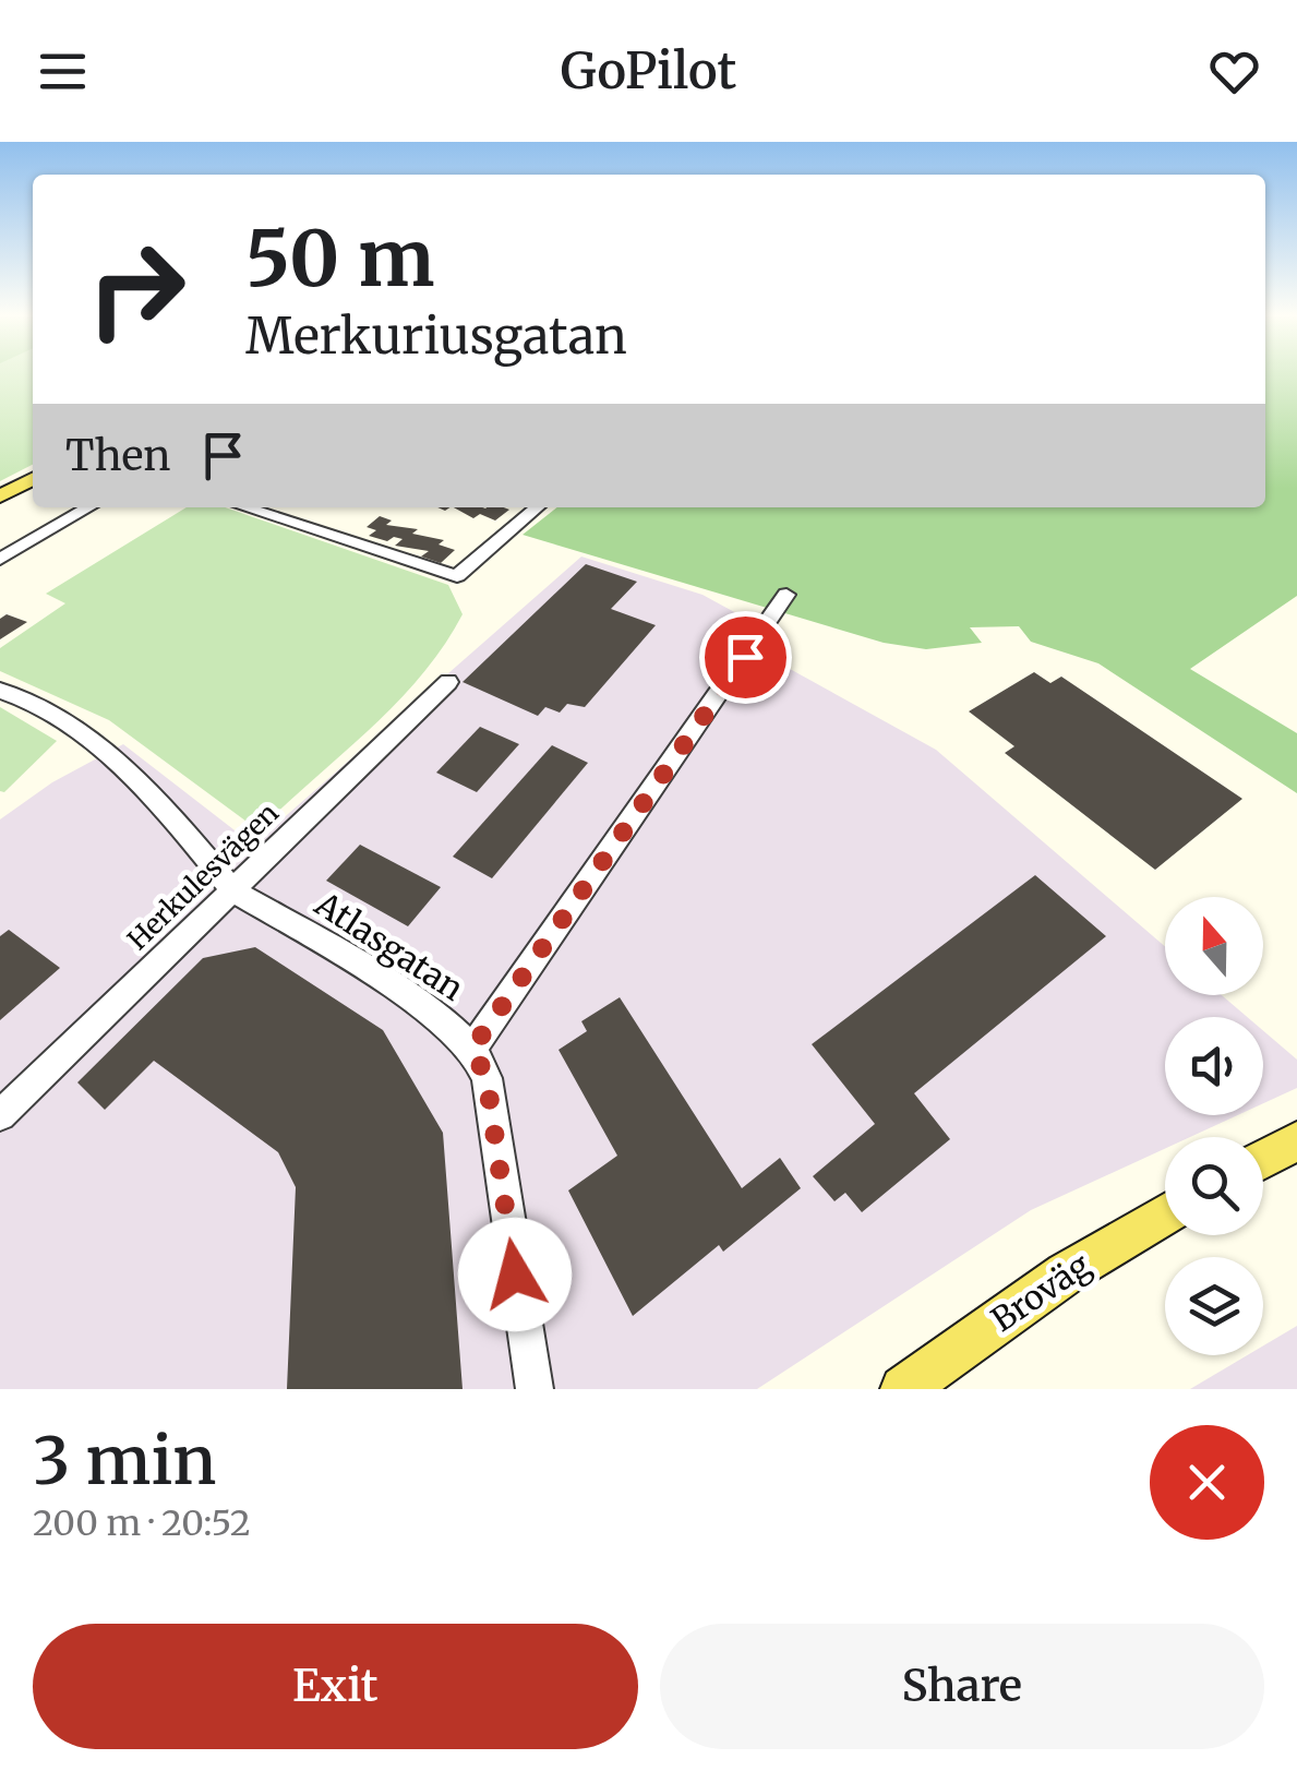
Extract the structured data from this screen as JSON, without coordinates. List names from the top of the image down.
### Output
{
  "streets": {
    "main road": ["Broväg"],
    "street": ["Herkulesvägen", "Atlasgatan"]
  },
  "crossings": [
    ["Herkulesvägen", "Atlasgatan"]
  ],
  "north": "top",
  "page": {
    "header": "GoPilot",
    "turn": ["50 m", "Merkuriusgatan"],
    "then": "Then",
    "heading": ["3 min", "200 m · 20:52"],
    "buttons": ["Exit", "Share"]
  }
}
